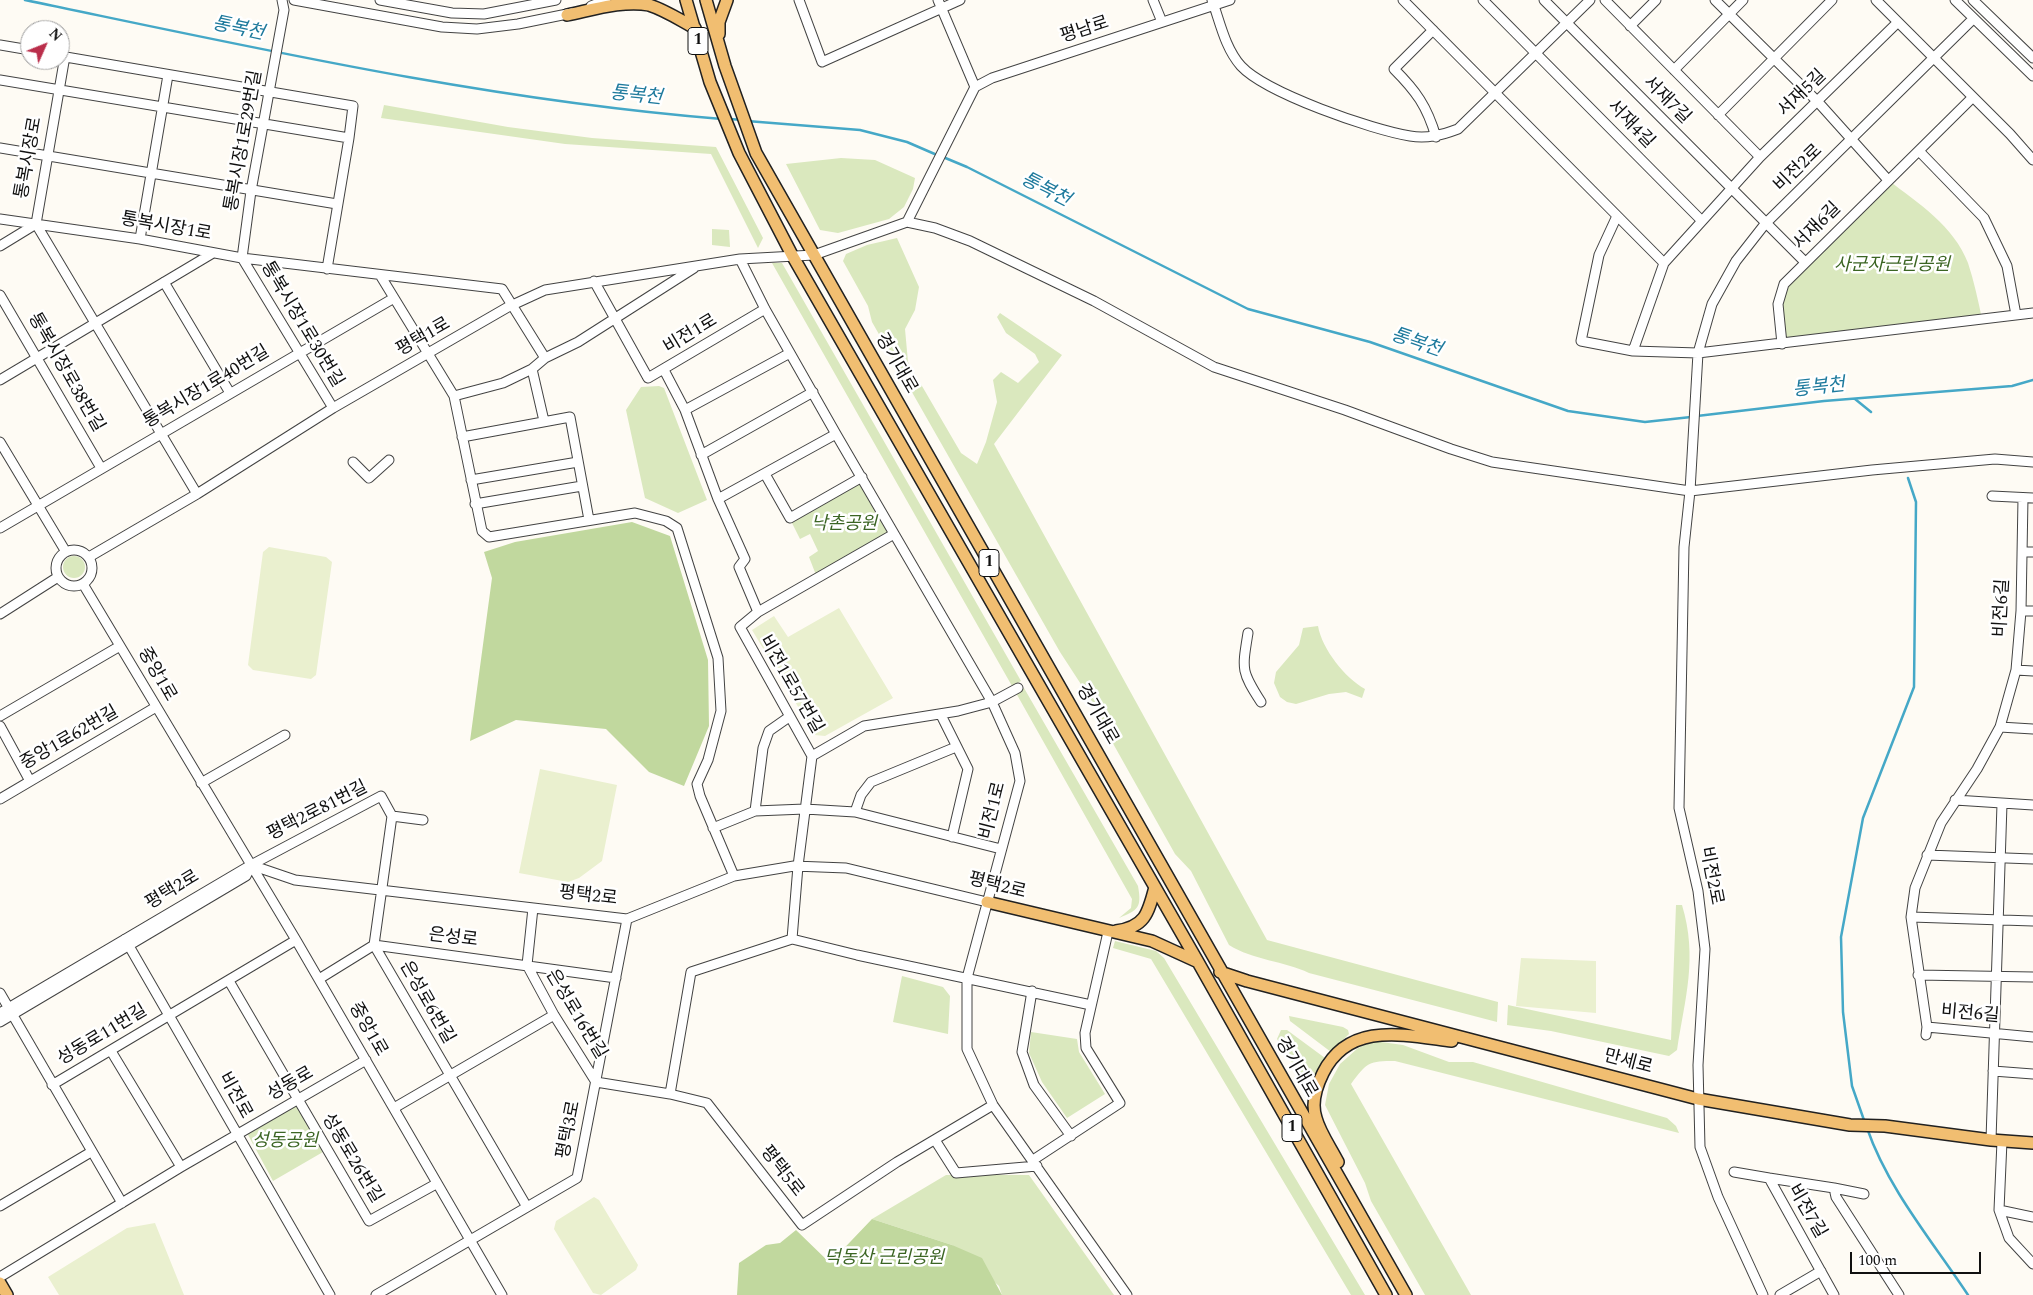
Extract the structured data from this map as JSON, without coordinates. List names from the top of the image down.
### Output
{
  "streets": {
    "main road": [
      "1",
      "경기대로",
      "평택2로",
      "만세로"
    ],
    "street": [
      "평남로",
      "서재5길",
      "서재7길",
      "서재4길",
      "통복시장1로29번길",
      "통복시장로",
      "비전2로",
      "서재6길",
      "통복시장1로",
      "통복시장1로30번길",
      "비전1로",
      "평택1로",
      "통복시장로38번길",
      "통복시장1로40번길",
      "비전6길",
      "중앙1로",
      "비전1로57번길",
      "중앙1로62번길",
      "평택2로81번길",
      "은성로",
      "은성로6번길",
      "은성로16번길",
      "성동로11번길",
      "성동로",
      "비전로",
      "평택3로",
      "성동로26번길",
      "평택5로",
      "비전7길"
    ]
  },
  "crossings": [
    ["1", "경기대로"],
    ["서재5길", "서재7길"],
    ["서재5길", "서재4길"],
    ["서재7길", "비전2로"],
    ["서재7길", "서재6길"],
    ["통복시장1로29번길", "통복시장1로"],
    ["통복시장1로29번길", "통복시장1로30번길"],
    ["통복시장로", "통복시장1로"],
    ["비전2로", "만세로"],
    ["통복시장1로", "통복시장1로30번길"],
    ["통복시장1로", "평택1로"],
    ["통복시장1로30번길", "평택1로"],
    ["통복시장1로30번길", "통복시장1로40번길"],
    ["비전1로", "비전1로57번길"],
    ["비전1로", "평택2로"],
    ["평택1로", "경기대로"],
    ["평택1로", "중앙1로"],
    ["경기대로", "평택2로"],
    ["경기대로", "만세로"],
    ["통복시장로38번길", "통복시장1로40번길"],
    ["중앙1로", "중앙1로62번길"],
    ["중앙1로", "평택2로81번길"],
    ["중앙1로", "평택2로"],
    ["중앙1로", "성동로11번길"],
    ["중앙1로", "성동로"],
    ["중앙1로", "평택3로"],
    ["중앙1로", "성동로26번길"],
    ["비전1로57번길", "평택2로"],
    ["평택2로81번길", "평택2로"],
    ["평택2로", "성동로11번길"],
    ["평택2로", "만세로"],
    ["평택2로", "비전로"],
    ["평택2로", "평택3로"],
    ["은성로", "은성로6번길"],
    ["은성로", "은성로16번길"],
    ["은성로", "평택3로"],
    ["은성로6번길", "평택3로"],
    ["은성로16번길", "평택3로"],
    ["은성로16번길", "평택5로"],
    ["성동로11번길", "성동로"],
    ["성동로11번길", "비전로"],
    ["성동로", "비전로"],
    ["성동로", "성동로26번길"],
    ["평택3로", "평택5로"]
  ],
  "water": ["통복천"],
  "parks": [
    "사군자근린공원",
    "낙촌공원",
    "성동공원",
    "덕동산 근린공원"
  ],
  "scale_bar": "100 m",
  "north": "top right"
}
